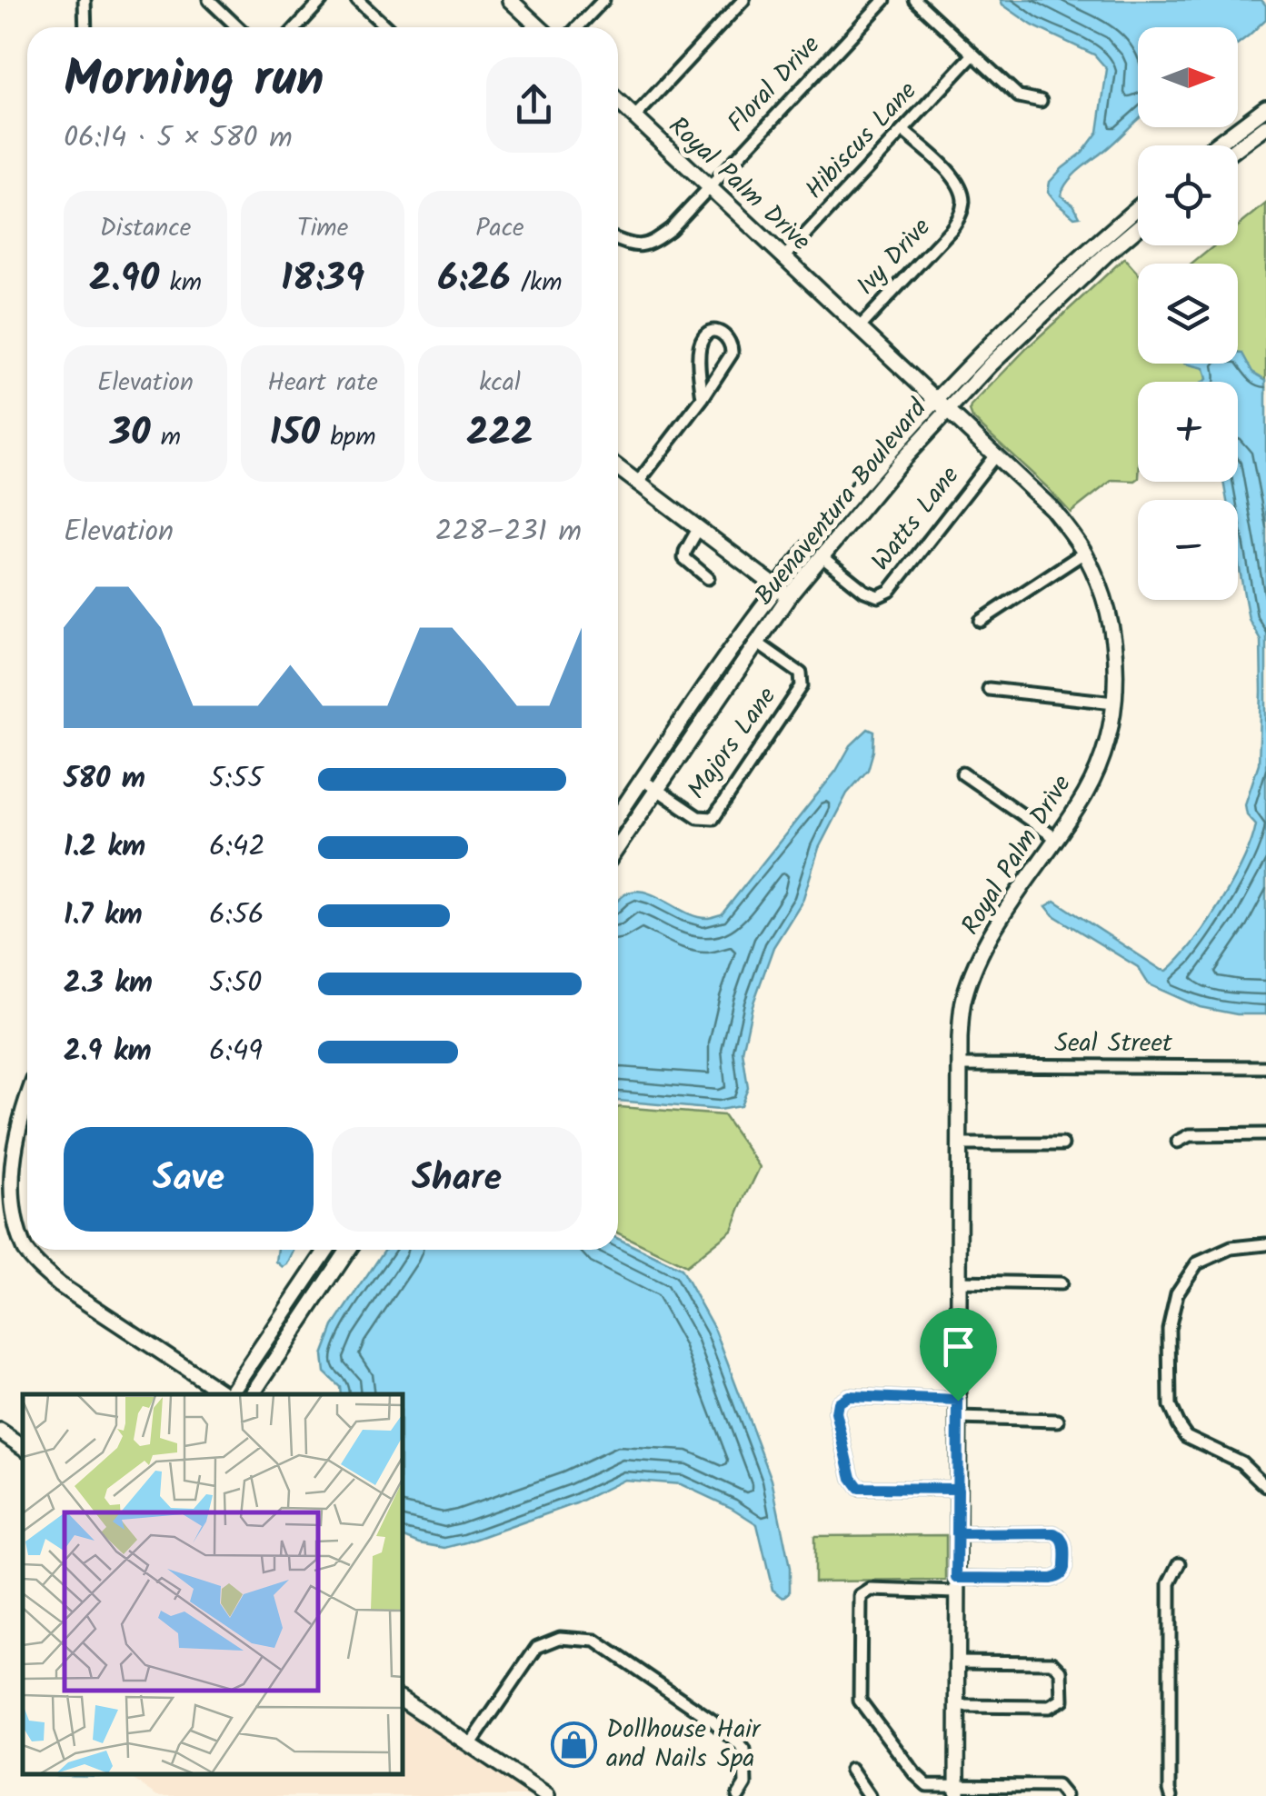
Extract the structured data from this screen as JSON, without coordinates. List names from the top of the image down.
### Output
{
  "streets": {
    "street": [
      "Floral Drive",
      "Hibiscus Lane",
      "Royal Palm Drive",
      "Ivy Drive",
      "Buenaventura Boulevard",
      "Watts Lane",
      "Majors Lane",
      "Seal Street"
    ]
  },
  "crossings": [
    ["Floral Drive", "Royal Palm Drive"],
    ["Hibiscus Lane", "Royal Palm Drive"],
    ["Hibiscus Lane", "Ivy Drive"],
    ["Royal Palm Drive", "Ivy Drive"],
    ["Royal Palm Drive", "Buenaventura Boulevard"],
    ["Royal Palm Drive", "Watts Lane"],
    ["Royal Palm Drive", "Seal Street"],
    ["Buenaventura Boulevard", "Watts Lane"],
    ["Buenaventura Boulevard", "Majors Lane"]
  ],
  "places": {
    "shop": ["Dollhouse Hair and Nails Spa"]
  },
  "north": "right",
  "page": {
    "map_buttons": ["+", "−"],
    "heading": ["Morning run", "06:14 · 5 × 580 m"],
    "stats": [
      ["Distance", "2.90 km"],
      ["Time", "18:39"],
      ["Pace", "6:26 /km"],
      ["Elevation", "30 m"],
      ["Heart rate", "150 bpm"],
      ["kcal", "222"]
    ],
    "chart": ["Elevation", "228–231 m"],
    "list": [
      {
        "name": "580 m",
        "note": "5:55"
      },
      {
        "name": "1.2 km",
        "note": "6:42"
      },
      {
        "name": "1.7 km",
        "note": "6:56"
      },
      {
        "name": "2.3 km",
        "note": "5:50"
      },
      {
        "name": "2.9 km",
        "note": "6:49"
      }
    ],
    "buttons": ["Save", "Share"]
  }
}
